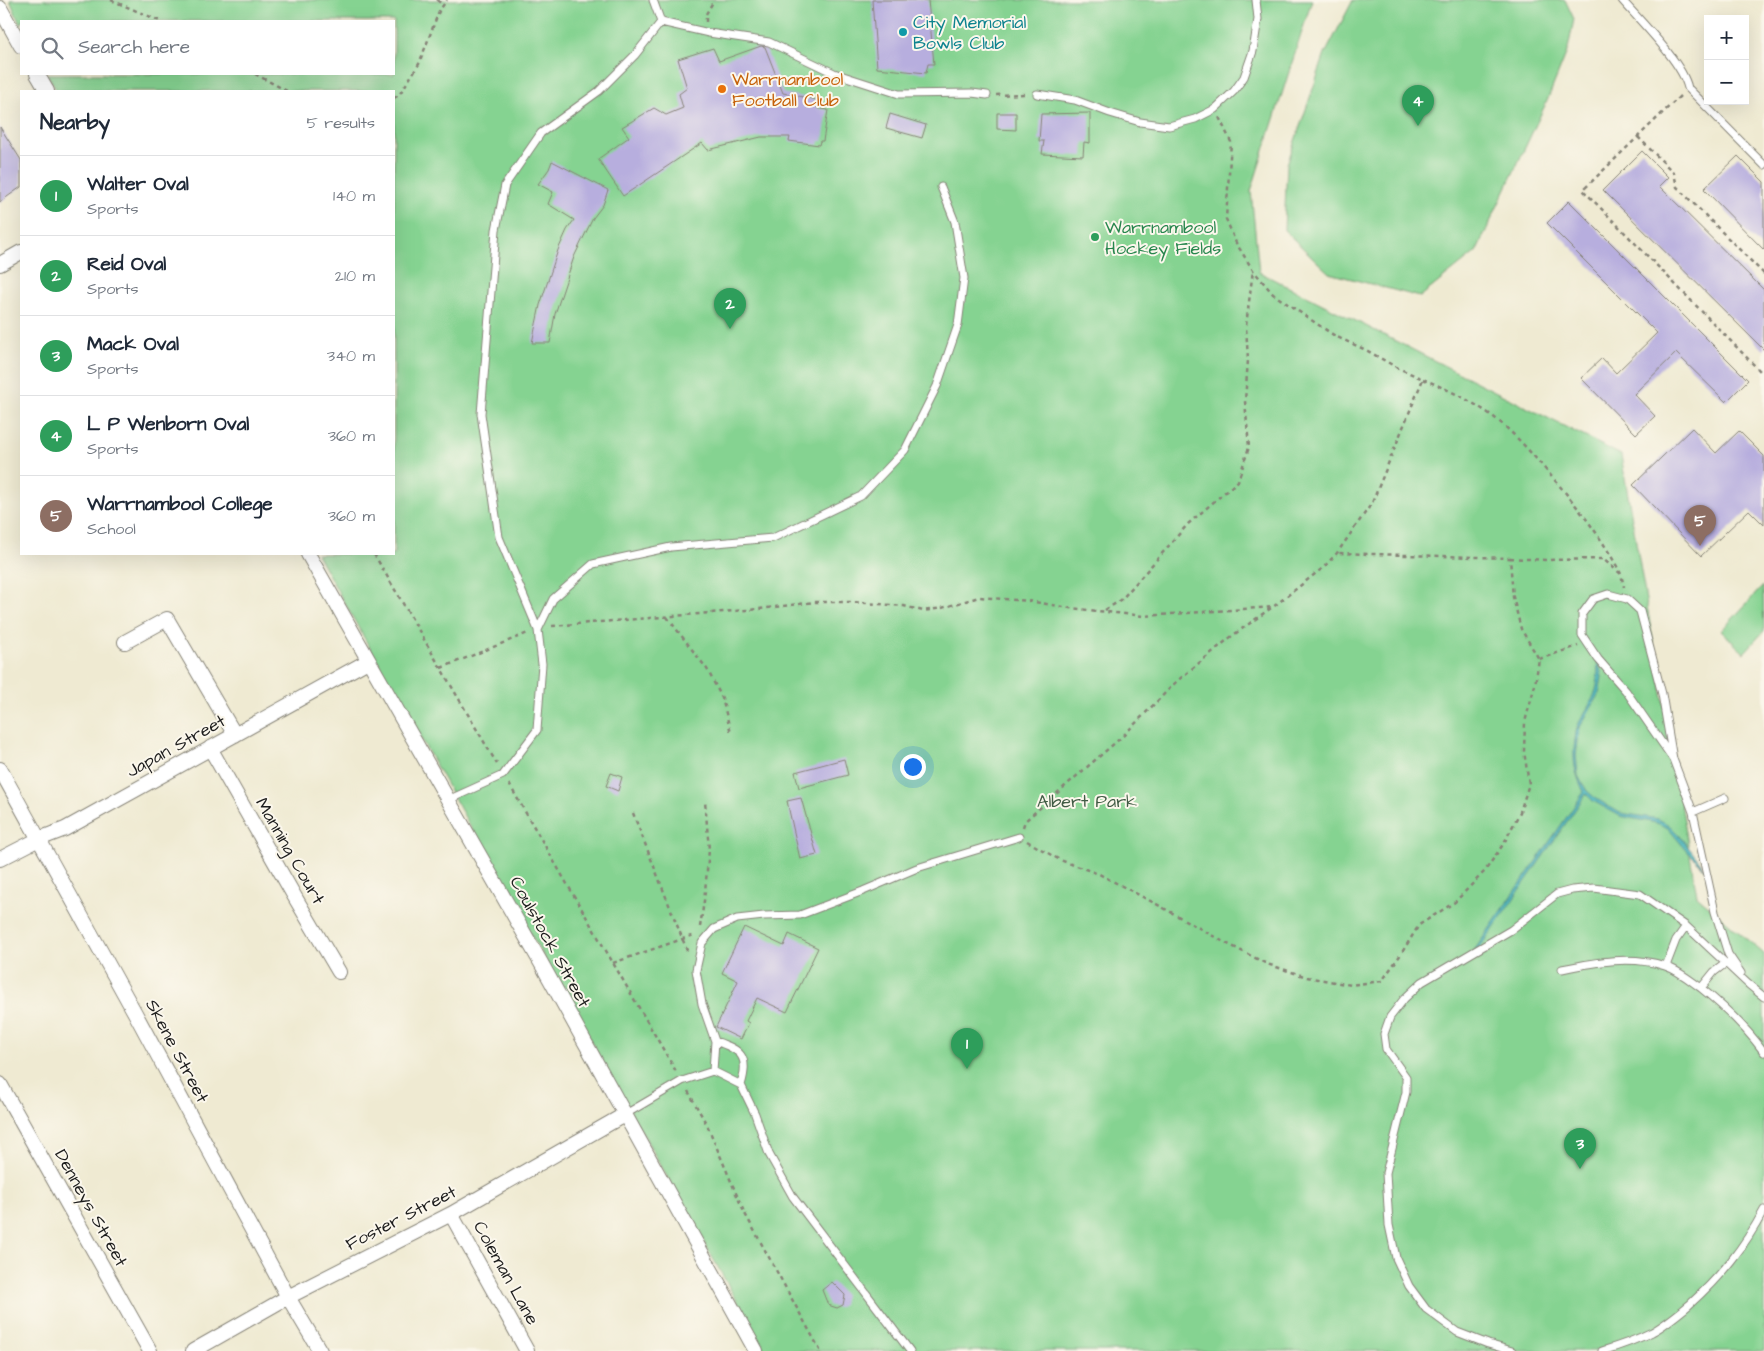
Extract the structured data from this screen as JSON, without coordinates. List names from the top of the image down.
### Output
{
  "streets": {
    "street": [
      "Japan Street",
      "Manning Court",
      "Coulstock Street",
      "Skene Street",
      "Denneys Street",
      "Foster Street",
      "Coleman Lane"
    ]
  },
  "crossings": [
    ["Japan Street", "Manning Court"],
    ["Japan Street", "Coulstock Street"],
    ["Japan Street", "Skene Street"],
    ["Coulstock Street", "Foster Street"],
    ["Skene Street", "Foster Street"],
    ["Foster Street", "Coleman Lane"]
  ],
  "parks": ["Albert Park"],
  "places": ["City Memorial Bowls Club", "Warrnambool Football Club", "Warrnambool Hockey Fields"],
  "page": {
    "map_buttons": ["+", "−"],
    "search": "Search here",
    "pins": [
      "4",
      "2",
      "5",
      "1",
      "3"
    ],
    "heading": ["Nearby", "5 results"],
    "list": [
      {
        "mark": "1",
        "name": "Walter Oval",
        "note": "Sports",
        "value": "140 m"
      },
      {
        "mark": "2",
        "name": "Reid Oval",
        "note": "Sports",
        "value": "210 m"
      },
      {
        "mark": "3",
        "name": "Mack Oval",
        "note": "Sports",
        "value": "340 m"
      },
      {
        "mark": "4",
        "name": "L P Wenborn Oval",
        "note": "Sports",
        "value": "360 m"
      },
      {
        "mark": "5",
        "name": "Warrnambool College",
        "note": "School",
        "value": "360 m"
      }
    ]
  }
}
